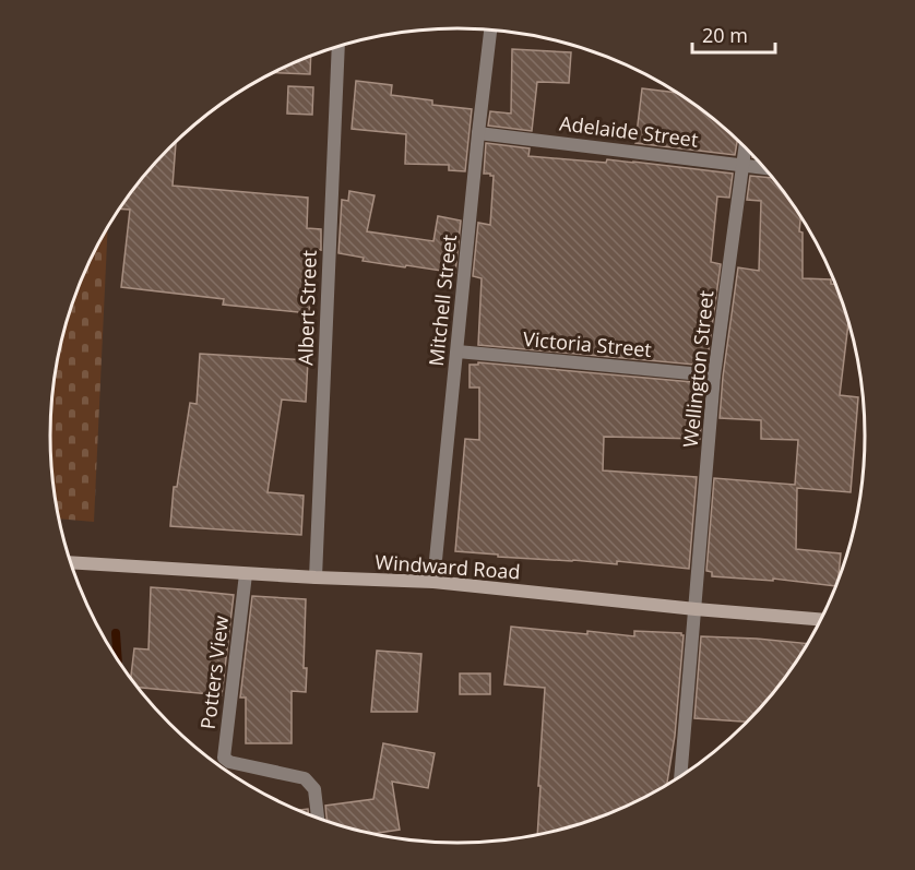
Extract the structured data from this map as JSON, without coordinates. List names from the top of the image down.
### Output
{
  "streets": {
    "main road": ["Windward Road"],
    "street": [
      "Adelaide Street",
      "Mitchell Street",
      "Albert Street",
      "Victoria Street",
      "Wellington Street",
      "Potters View"
    ]
  },
  "crossings": [
    ["Adelaide Street", "Mitchell Street"],
    ["Adelaide Street", "Wellington Street"],
    ["Mitchell Street", "Victoria Street"],
    ["Mitchell Street", "Windward Road"],
    ["Albert Street", "Windward Road"],
    ["Victoria Street", "Wellington Street"],
    ["Wellington Street", "Windward Road"],
    ["Windward Road", "Potters View"]
  ],
  "scale_bar": "20 m"
}
